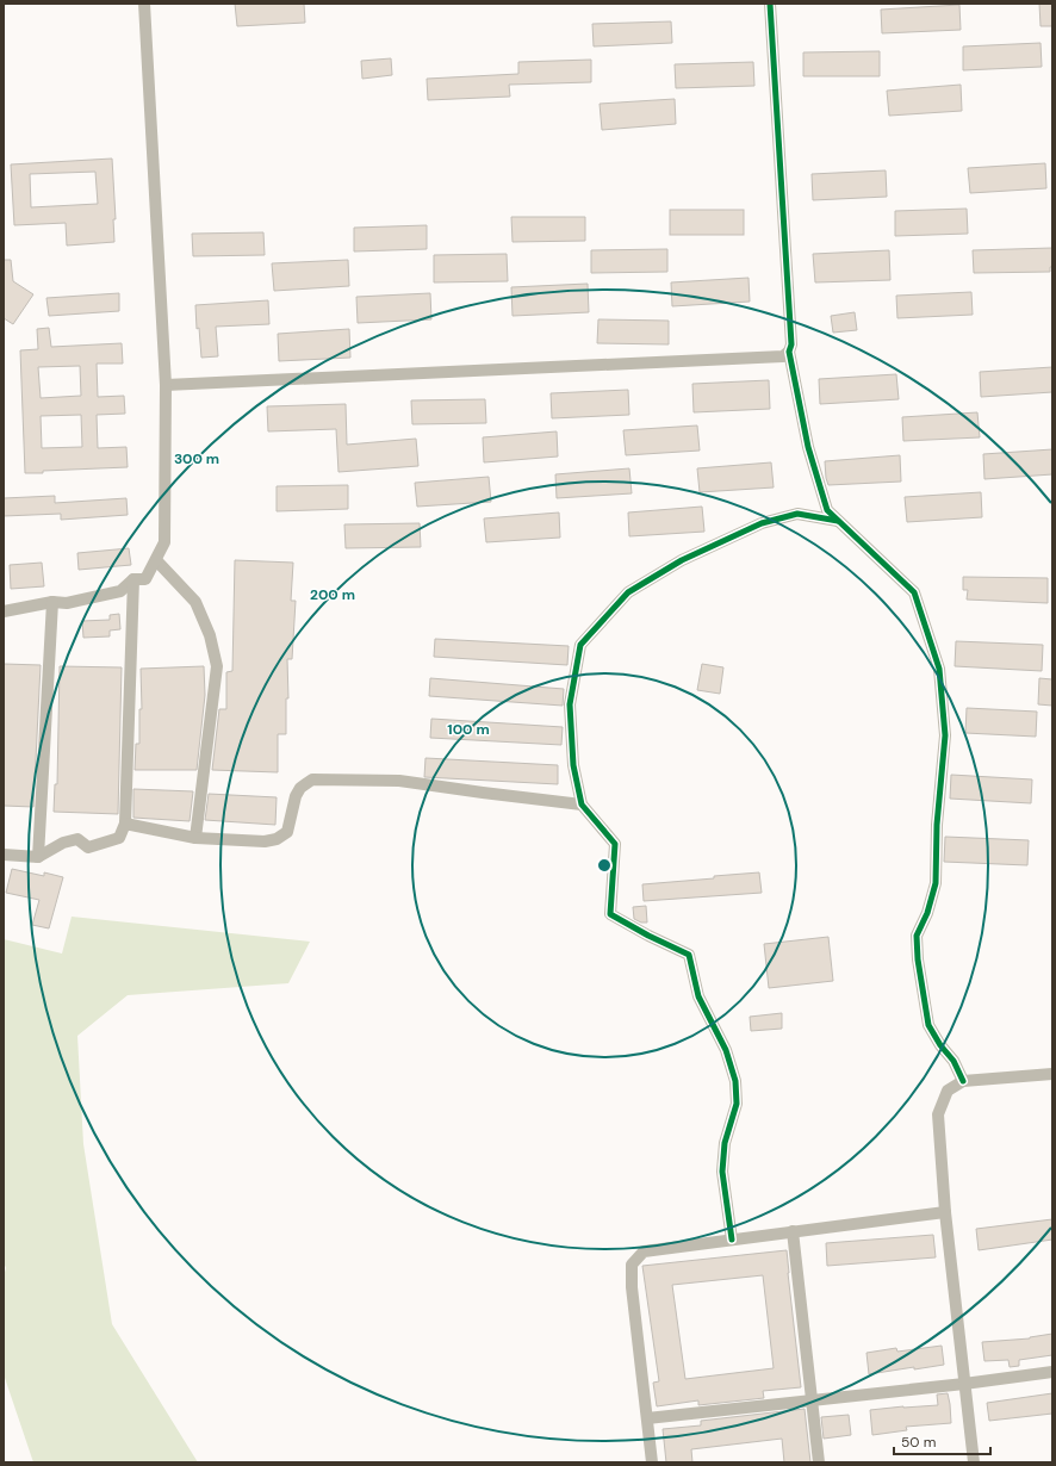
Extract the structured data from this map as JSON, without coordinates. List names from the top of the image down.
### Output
{
  "scale_bar": "50 m",
  "rings": ["300 m", "200 m", "100 m"]
}
